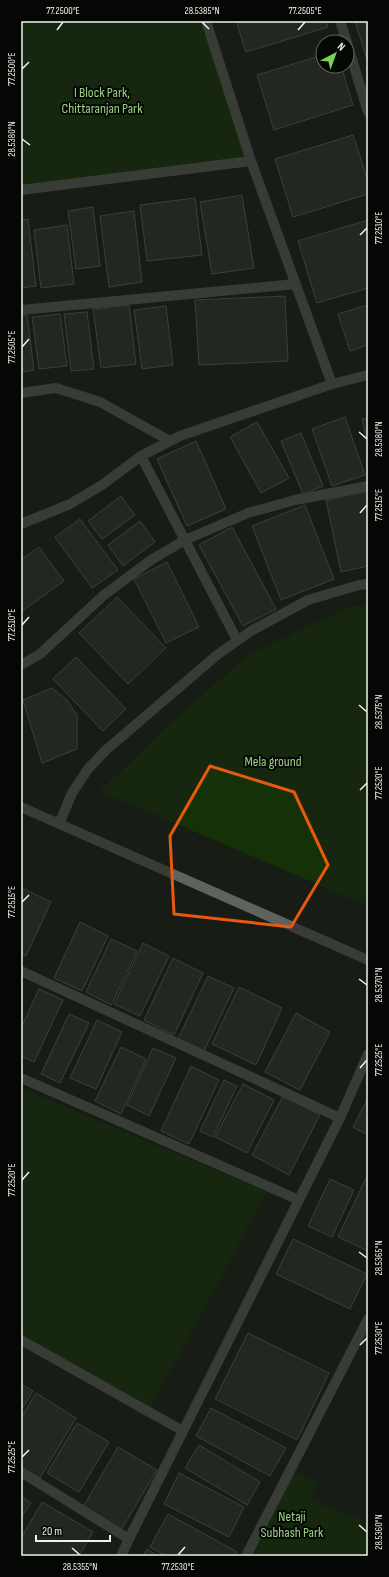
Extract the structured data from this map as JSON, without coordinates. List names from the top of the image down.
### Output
{
  "parks": ["I Block Park, Chittaranjan Park", "Mela ground", "Netaji Subhash Park"],
  "scale_bar": "20 m",
  "north": "top right",
  "coordinates": [
    "77.2500°E",
    "28.5385°N",
    "77.2505°E",
    "28.5380°N",
    "77.2510°E",
    "77.2515°E",
    "28.5375°N",
    "77.2520°E",
    "28.5370°N",
    "77.2525°E",
    "28.5365°N",
    "77.2530°E",
    "28.5360°N",
    "28.5355°N"
  ]
}
